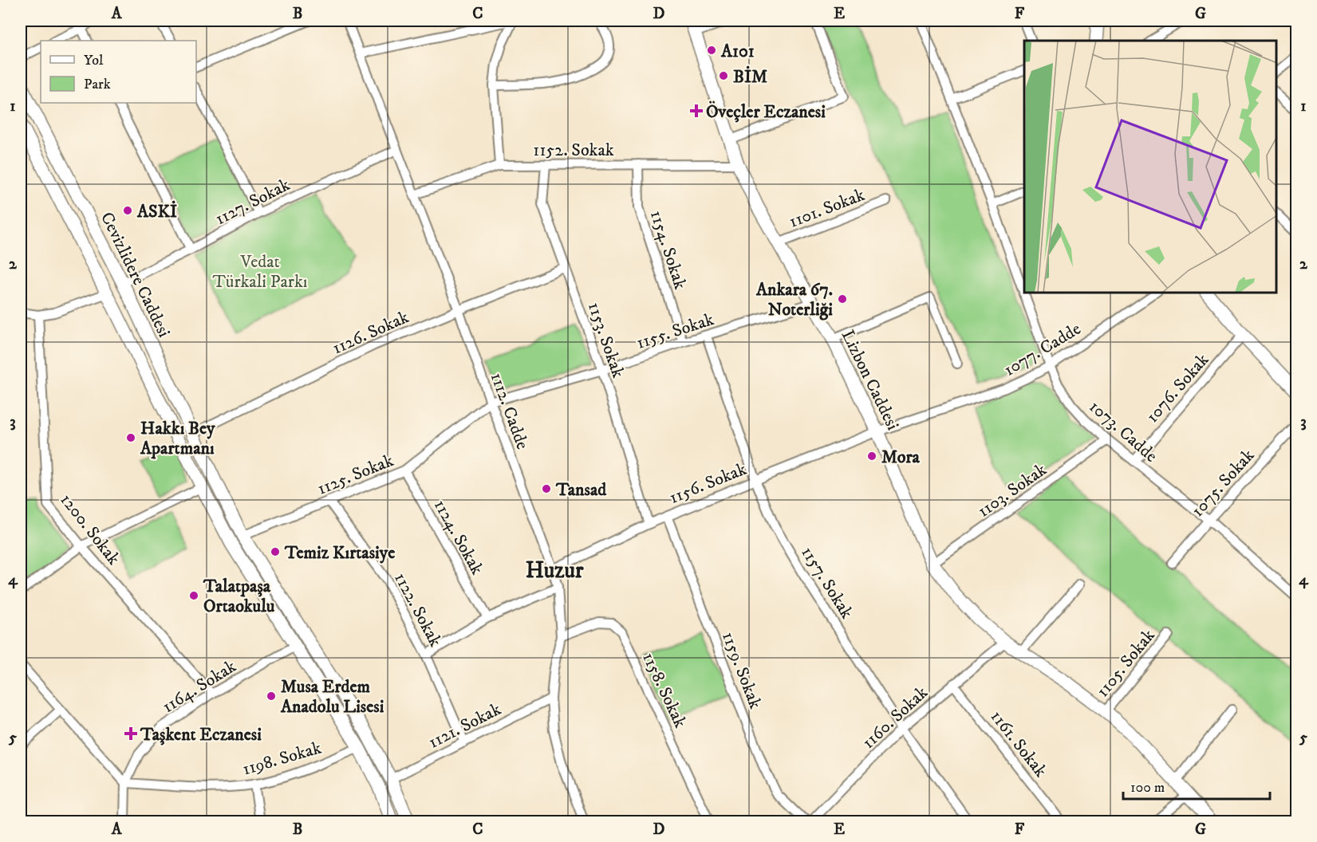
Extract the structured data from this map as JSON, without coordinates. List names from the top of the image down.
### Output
{
  "streets": {
    "main road": ["Cevizlidere Caddesi", "Lizbon Caddesi"],
    "street": [
      "1152. Sokak",
      "1127. Sokak",
      "1101. Sokak",
      "1154. Sokak",
      "1155. Sokak",
      "1126. Sokak",
      "1153. Sokak",
      "1077. Cadde",
      "1076. Sokak",
      "1112. Cadde",
      "1073. Cadde",
      "1125. Sokak",
      "1156. Sokak",
      "1075. Sokak",
      "1103. Sokak",
      "1200. Sokak",
      "1124. Sokak",
      "1157. Sokak",
      "1122. Sokak",
      "1105. Sokak",
      "1159. Sokak",
      "1164. Sokak",
      "1158. Sokak",
      "1160. Sokak",
      "1121. Sokak",
      "1161. Sokak",
      "1198. Sokak"
    ]
  },
  "crossings": [
    ["1152. Sokak", "1154. Sokak"],
    ["1152. Sokak", "1153. Sokak"],
    ["1152. Sokak", "Lizbon Caddesi"],
    ["1152. Sokak", "1112. Cadde"],
    ["1127. Sokak", "Cevizlidere Caddesi"],
    ["1127. Sokak", "1112. Cadde"],
    ["1101. Sokak", "Lizbon Caddesi"],
    ["1154. Sokak", "1155. Sokak"],
    ["Cevizlidere Caddesi", "1126. Sokak"],
    ["Cevizlidere Caddesi", "1125. Sokak"],
    ["Cevizlidere Caddesi", "1164. Sokak"],
    ["Cevizlidere Caddesi", "1121. Sokak"],
    ["Cevizlidere Caddesi", "1198. Sokak"],
    ["1155. Sokak", "1153. Sokak"],
    ["1155. Sokak", "Lizbon Caddesi"],
    ["1155. Sokak", "1112. Cadde"],
    ["1155. Sokak", "1125. Sokak"],
    ["1155. Sokak", "1157. Sokak"],
    ["1126. Sokak", "1153. Sokak"],
    ["1126. Sokak", "1112. Cadde"],
    ["1153. Sokak", "1156. Sokak"],
    ["1077. Cadde", "Lizbon Caddesi"],
    ["1077. Cadde", "1073. Cadde"],
    ["1077. Cadde", "1156. Sokak"],
    ["Lizbon Caddesi", "1156. Sokak"],
    ["Lizbon Caddesi", "1103. Sokak"],
    ["Lizbon Caddesi", "1105. Sokak"],
    ["Lizbon Caddesi", "1160. Sokak"],
    ["1076. Sokak", "1073. Cadde"],
    ["1112. Cadde", "1125. Sokak"],
    ["1112. Cadde", "1156. Sokak"],
    ["1112. Cadde", "1158. Sokak"],
    ["1112. Cadde", "1121. Sokak"],
    ["1073. Cadde", "1075. Sokak"],
    ["1073. Cadde", "1103. Sokak"],
    ["1125. Sokak", "1124. Sokak"],
    ["1125. Sokak", "1122. Sokak"],
    ["1156. Sokak", "1157. Sokak"],
    ["1156. Sokak", "1159. Sokak"],
    ["1200. Sokak", "1164. Sokak"],
    ["1157. Sokak", "1160. Sokak"],
    ["1122. Sokak", "1121. Sokak"],
    ["1159. Sokak", "1160. Sokak"],
    ["1164. Sokak", "1198. Sokak"],
    ["1160. Sokak", "1161. Sokak"]
  ],
  "districts": ["Huzur"],
  "parks": ["Vedat Türkali Parkı"],
  "places": {
    "other": [
      "A101",
      "BİM",
      "ASKİ",
      "Ankara 67. Noterliği",
      "Hakkı Bey Apartmanı",
      "Mora",
      "Tansad",
      "Temiz Kırtasiye",
      "Talatpaşa Ortaokulu",
      "Musa Erdem Anadolu Lisesi"
    ],
    "health": ["Öveçler Eczanesi", "Taşkent Eczanesi"]
  },
  "legend": ["Yol", "Park"],
  "scale_bar": "100 m",
  "grid": {
    "columns": [
      "A",
      "B",
      "C",
      "D",
      "E",
      "F",
      "G"
    ],
    "rows": [
      "1",
      "2",
      "3",
      "4",
      "5"
    ]
  }
}
